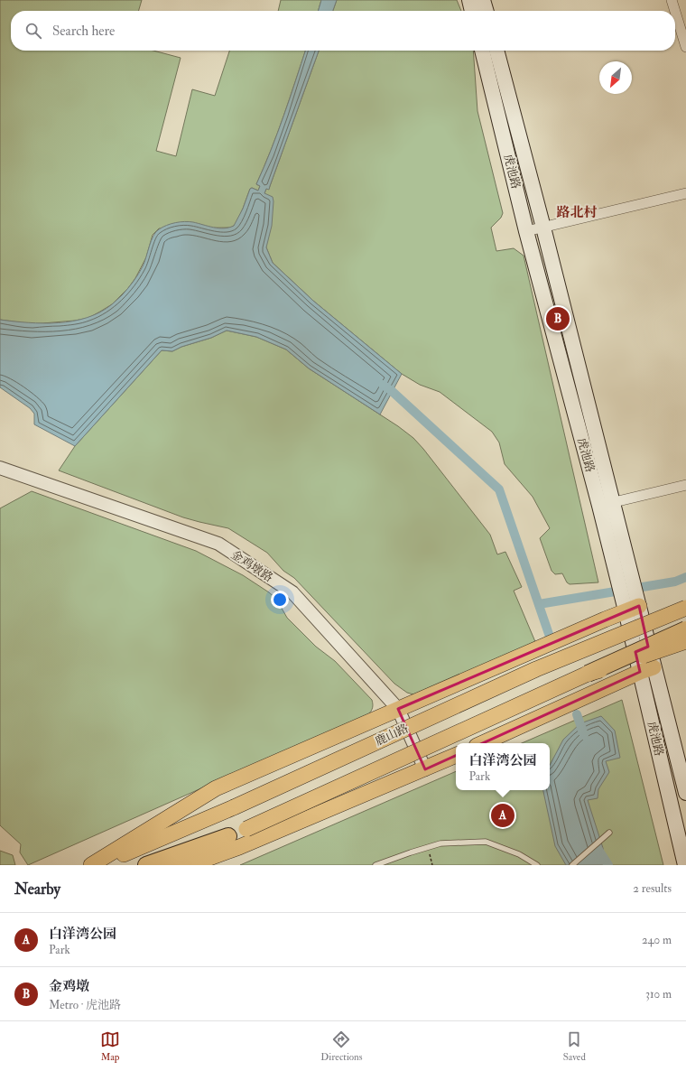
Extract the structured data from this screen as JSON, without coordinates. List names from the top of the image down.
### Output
{
  "streets": {
    "main road": ["虎池路", "鹿山路"],
    "street": ["金鸡墩路"]
  },
  "districts": ["路北村"],
  "north": "bottom left",
  "page": {
    "search": "Search here",
    "pins": ["B", "A"],
    "popup": ["白洋湾公园", "Park"],
    "heading": ["Nearby", "2 results"],
    "list": [
      {
        "mark": "A",
        "name": "白洋湾公园",
        "note": "Park",
        "value": "240 m"
      },
      {
        "mark": "B",
        "name": "金鸡墩",
        "note": "Metro · 虎池路",
        "value": "310 m"
      }
    ],
    "nav": ["Map", "Directions", "Saved"]
  }
}
